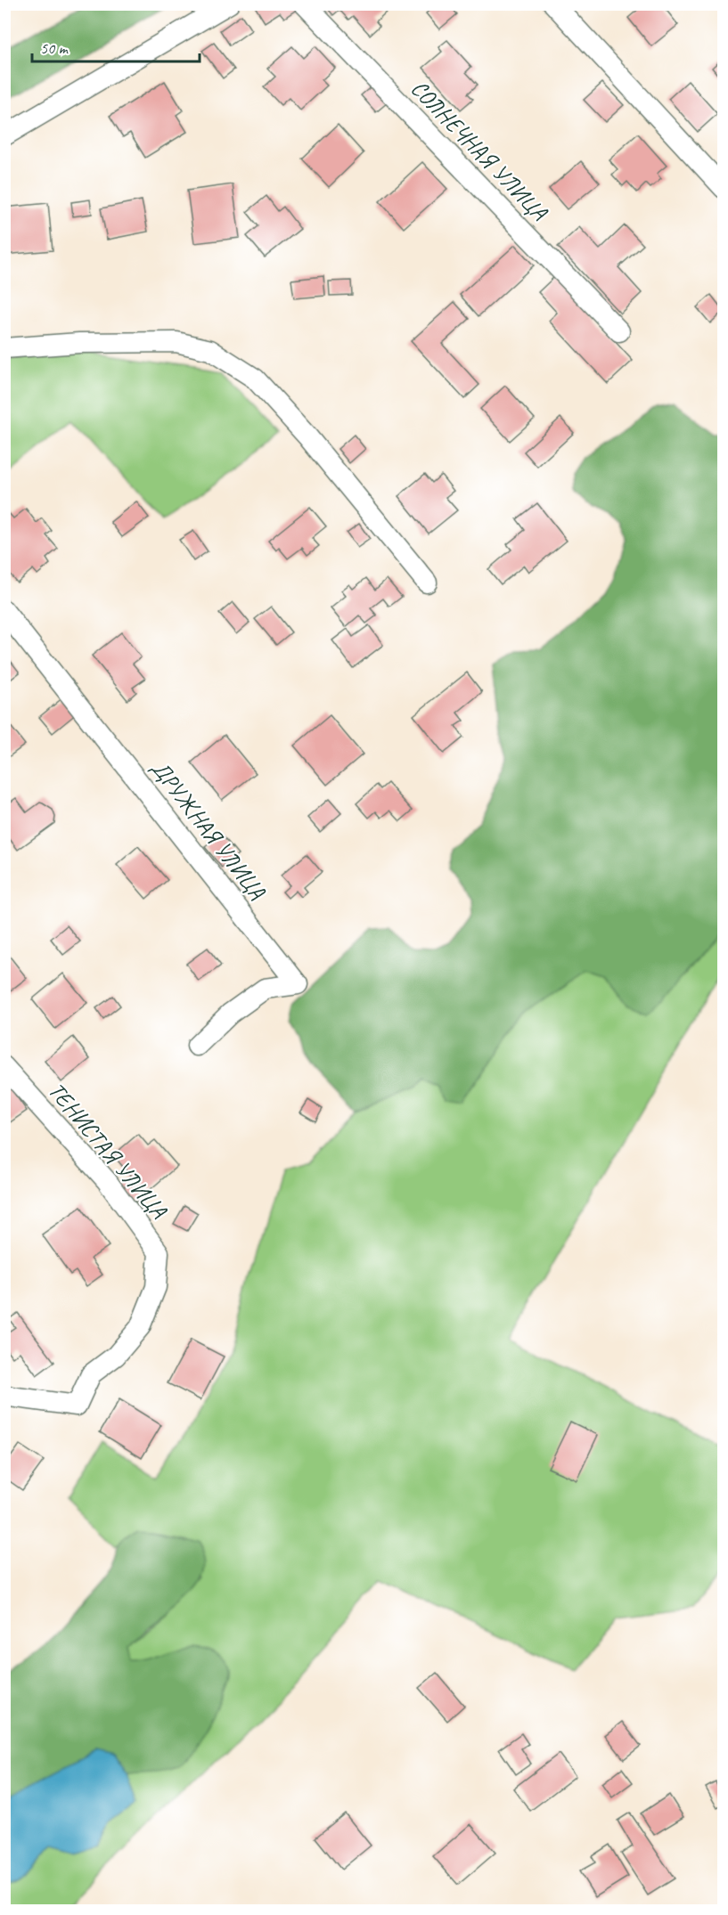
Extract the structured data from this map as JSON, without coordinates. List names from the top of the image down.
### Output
{
  "streets": {
    "street": ["СОЛНЕЧНАЯ УЛИЦА", "ДРУЖНАЯ УЛИЦА", "ТЕНИСТАЯ УЛИЦА"]
  },
  "scale_bar": "50 m"
}
